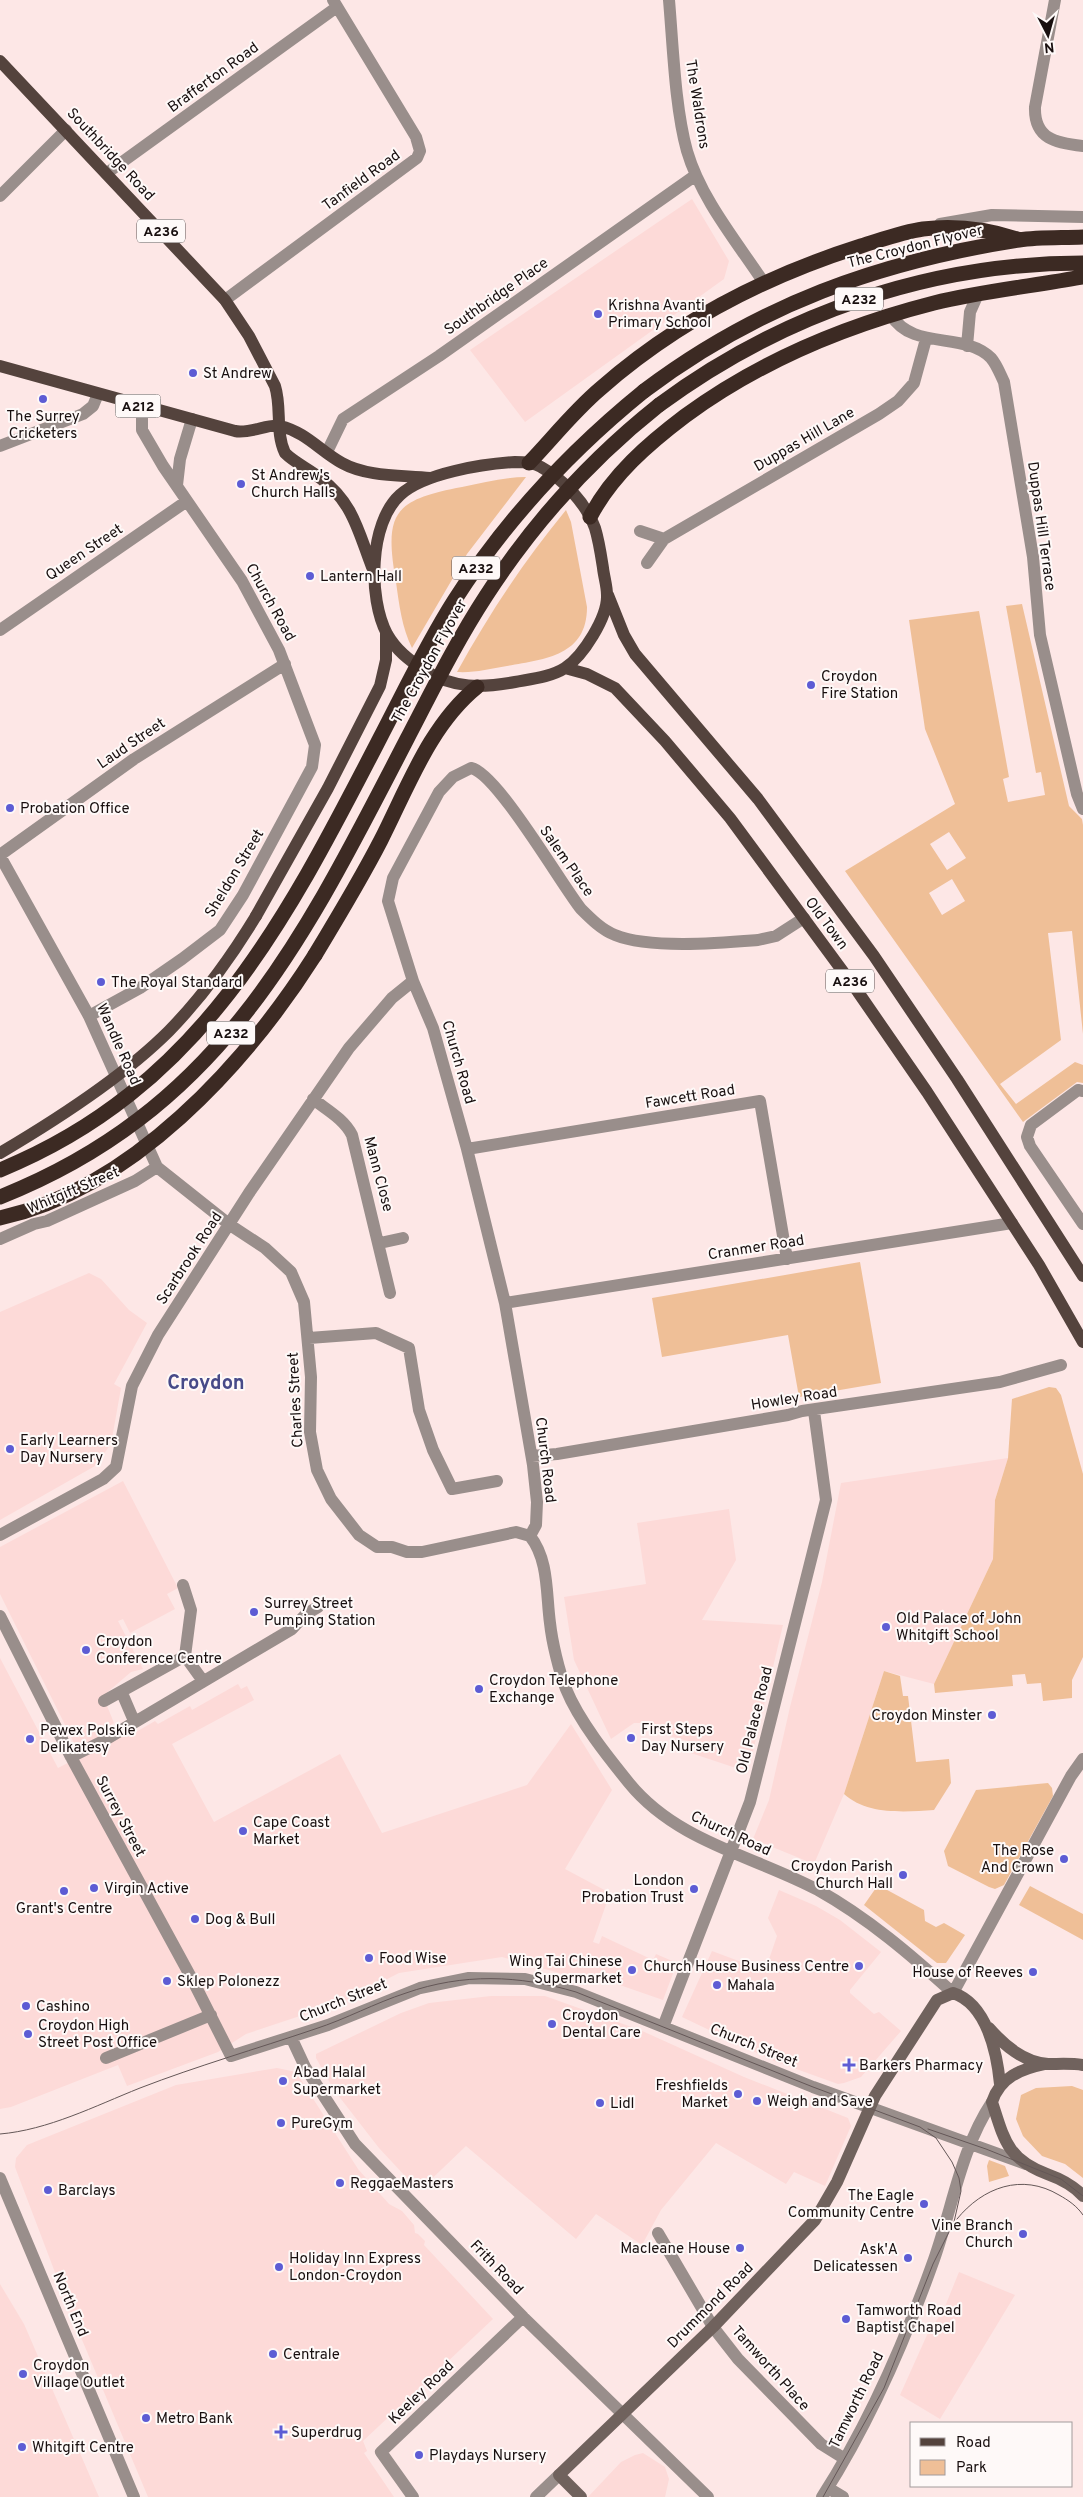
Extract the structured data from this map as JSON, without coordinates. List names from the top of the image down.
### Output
{
  "streets": {
    "highway": ["The Croydon Flyover", "A232"],
    "main road": [
      "Southbridge Road",
      "A236",
      "A212",
      "Old Town"
    ],
    "street": [
      "Brafferton Road",
      "The Waldrons",
      "Tanfield Road",
      "Southbridge Place",
      "Duppas Hill Lane",
      "Duppas Hill Terrace",
      "Queen Street",
      "Church Road",
      "Laud Street",
      "Salem Place",
      "Sheldon Street",
      "Wandle Road",
      "Fawcett Road",
      "Mann Close",
      "Whitgift Street",
      "Cranmer Road",
      "Scarbrook Road",
      "Howley Road",
      "Charles Street",
      "Old Palace Road",
      "Surrey Street",
      "Church Street",
      "Frith Road",
      "North End",
      "Drummond Road",
      "Tamworth Place",
      "Keeley Road",
      "Tamworth Road"
    ]
  },
  "crossings": [
    ["Brafferton Road", "Southbridge Road"],
    ["Brafferton Road", "Tanfield Road"],
    ["The Waldrons", "Southbridge Place"],
    ["Southbridge Road", "Tanfield Road"],
    ["Southbridge Road", "A212"],
    ["A212", "Church Road"],
    ["Duppas Hill Lane", "Duppas Hill Terrace"],
    ["Queen Street", "Church Road"],
    ["Church Road", "Laud Street"],
    ["Church Road", "Salem Place"],
    ["Church Road", "Sheldon Street"],
    ["Church Road", "Fawcett Road"],
    ["Church Road", "Cranmer Road"],
    ["Church Road", "Scarbrook Road"],
    ["Church Road", "Howley Road"],
    ["Church Road", "Charles Street"],
    ["Church Road", "Old Palace Road"],
    ["Laud Street", "Wandle Road"],
    ["Salem Place", "Old Town"],
    ["Sheldon Street", "Wandle Road"],
    ["Old Town", "Cranmer Road"],
    ["Wandle Road", "Whitgift Street"],
    ["Wandle Road", "Scarbrook Road"],
    ["Wandle Road", "Charles Street"],
    ["Fawcett Road", "Cranmer Road"],
    ["Mann Close", "Scarbrook Road"],
    ["Scarbrook Road", "Charles Street"],
    ["Howley Road", "Old Palace Road"],
    ["Old Palace Road", "Church Street"],
    ["Surrey Street", "Church Street"],
    ["Church Street", "Frith Road"],
    ["Church Street", "Drummond Road"],
    ["Church Street", "Tamworth Road"],
    ["Frith Road", "Drummond Road"],
    ["Frith Road", "Keeley Road"],
    ["Drummond Road", "Tamworth Place"],
    ["Tamworth Place", "Tamworth Road"]
  ],
  "districts": ["Croydon"],
  "places": {
    "other": [
      "Krishna Avanti Primary School",
      "St Andrew",
      "The Surrey Cricketers",
      "St Andrew's Church Halls",
      "Lantern Hall",
      "Croydon Fire Station",
      "Probation Office",
      "The Royal Standard",
      "Early Learners Day Nursery",
      "Surrey Street Pumping Station",
      "Old Palace of John Whitgift School",
      "Croydon Conference Centre",
      "Croydon Telephone Exchange",
      "Croydon Minster",
      "First Steps Day Nursery",
      "Pewex Polskie Delikatesy",
      "Cape Coast Market",
      "The Rose And Crown",
      "Croydon Parish Church Hall",
      "Virgin Active",
      "London Probation Trust",
      "Grant's Centre",
      "Dog & Bull",
      "Food Wise",
      "Church House Business Centre",
      "Wing Tai Chinese Supermarket",
      "House of Reeves",
      "Sklep Polonezz",
      "Mahala",
      "Cashino",
      "Croydon Dental Care",
      "Croydon High Street Post Office",
      "Abad Halal Supermarket",
      "Freshfields Market",
      "Weigh and Save",
      "Lidl",
      "PureGym",
      "ReggaeMasters",
      "Barclays",
      "The Eagle Community Centre",
      "Vine Branch Church",
      "Macleane House",
      "Ask'A Delicatessen",
      "Holiday Inn Express London-Croydon",
      "Tamworth Road Baptist Chapel",
      "Centrale",
      "Croydon Village Outlet",
      "Metro Bank",
      "Whitgift Centre",
      "Playdays Nursery"
    ],
    "health": ["Barkers Pharmacy", "Superdrug"]
  },
  "legend": ["Road", "Park"],
  "north": "bottom"
}
